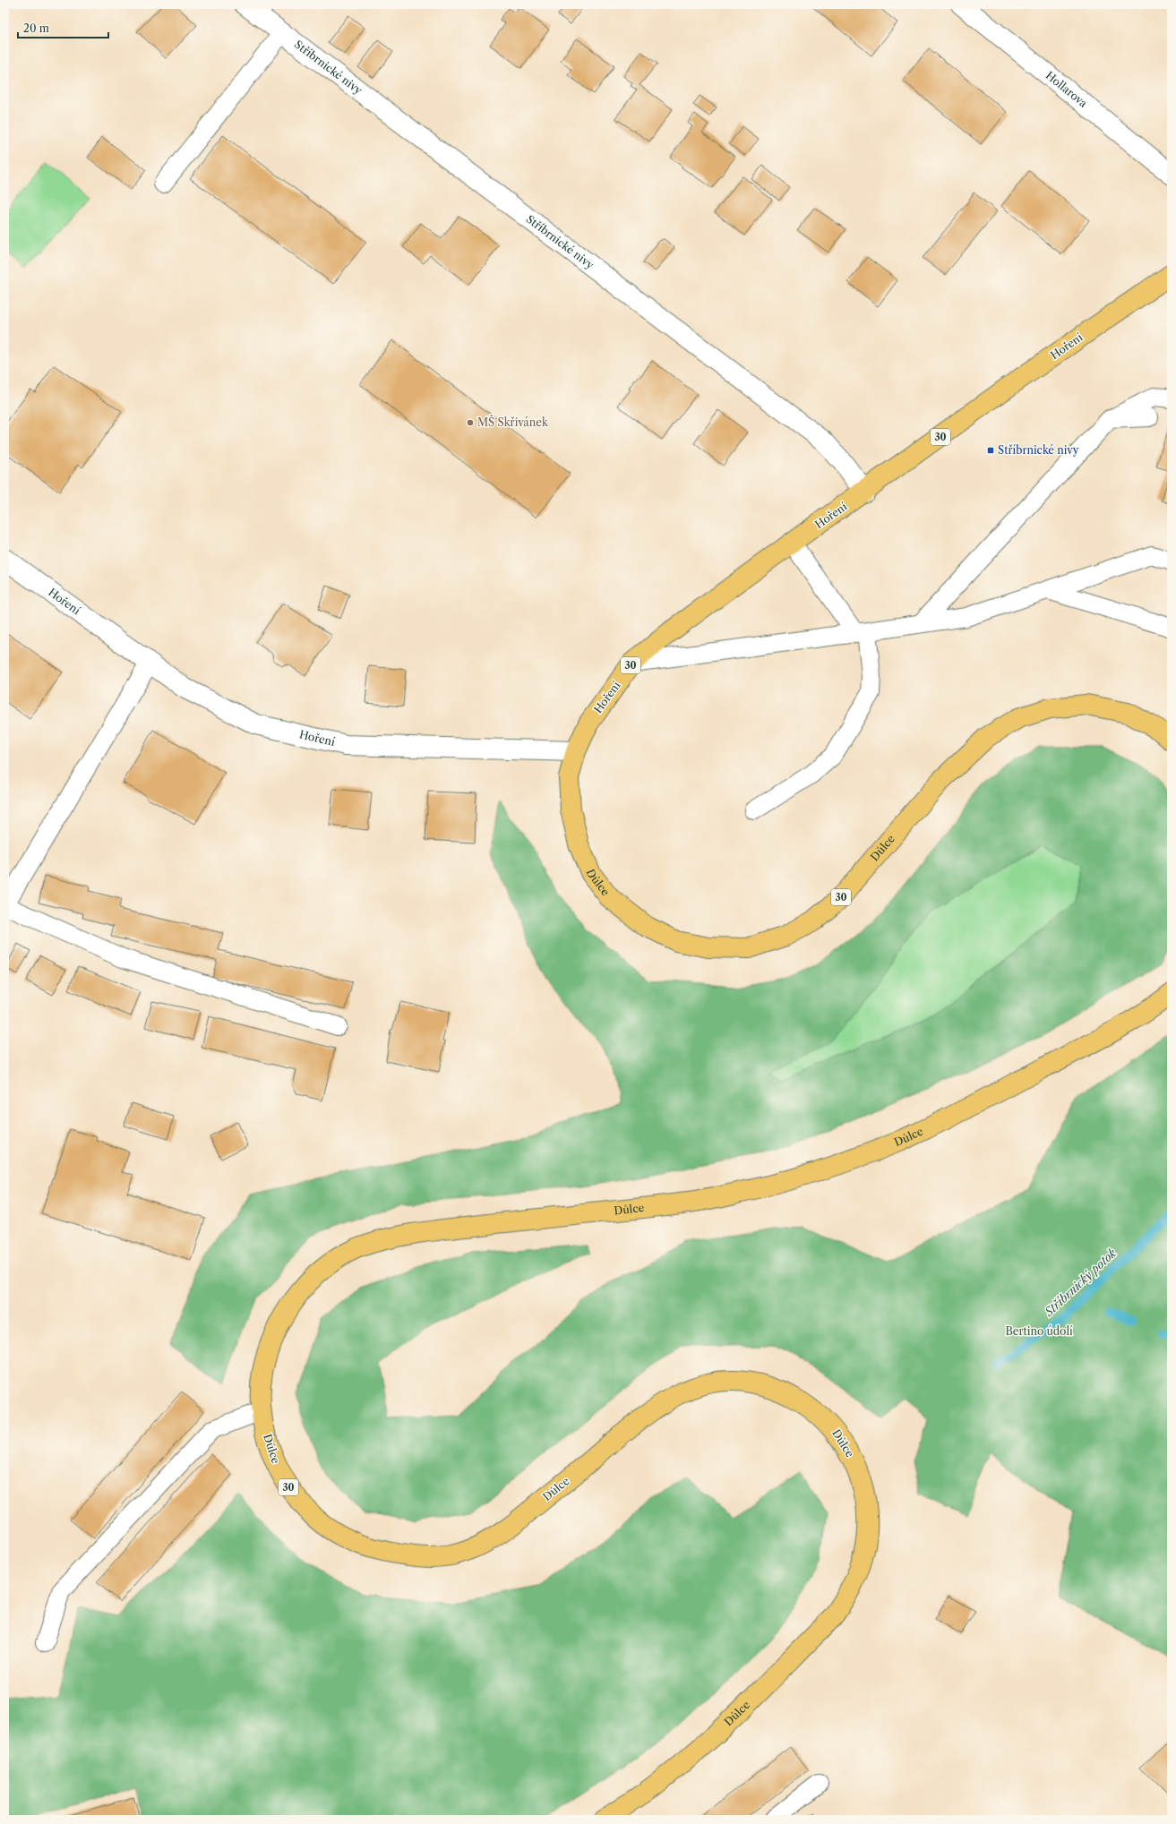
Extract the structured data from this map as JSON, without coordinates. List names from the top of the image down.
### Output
{
  "streets": {
    "main road": ["Hoření", "30", "Důlce"],
    "street": ["Stříbrnické nivy", "Hollarova"]
  },
  "crossings": [
    ["Stříbrnické nivy", "Hoření"],
    ["Hoření", "Důlce"]
  ],
  "water": ["Stříbrnický potok"],
  "parks": ["Bertino údolí"],
  "places": {
    "other": ["MŠ Skřivánek"],
    "transit": ["Stříbrnické nivy"]
  },
  "scale_bar": "20 m"
}
